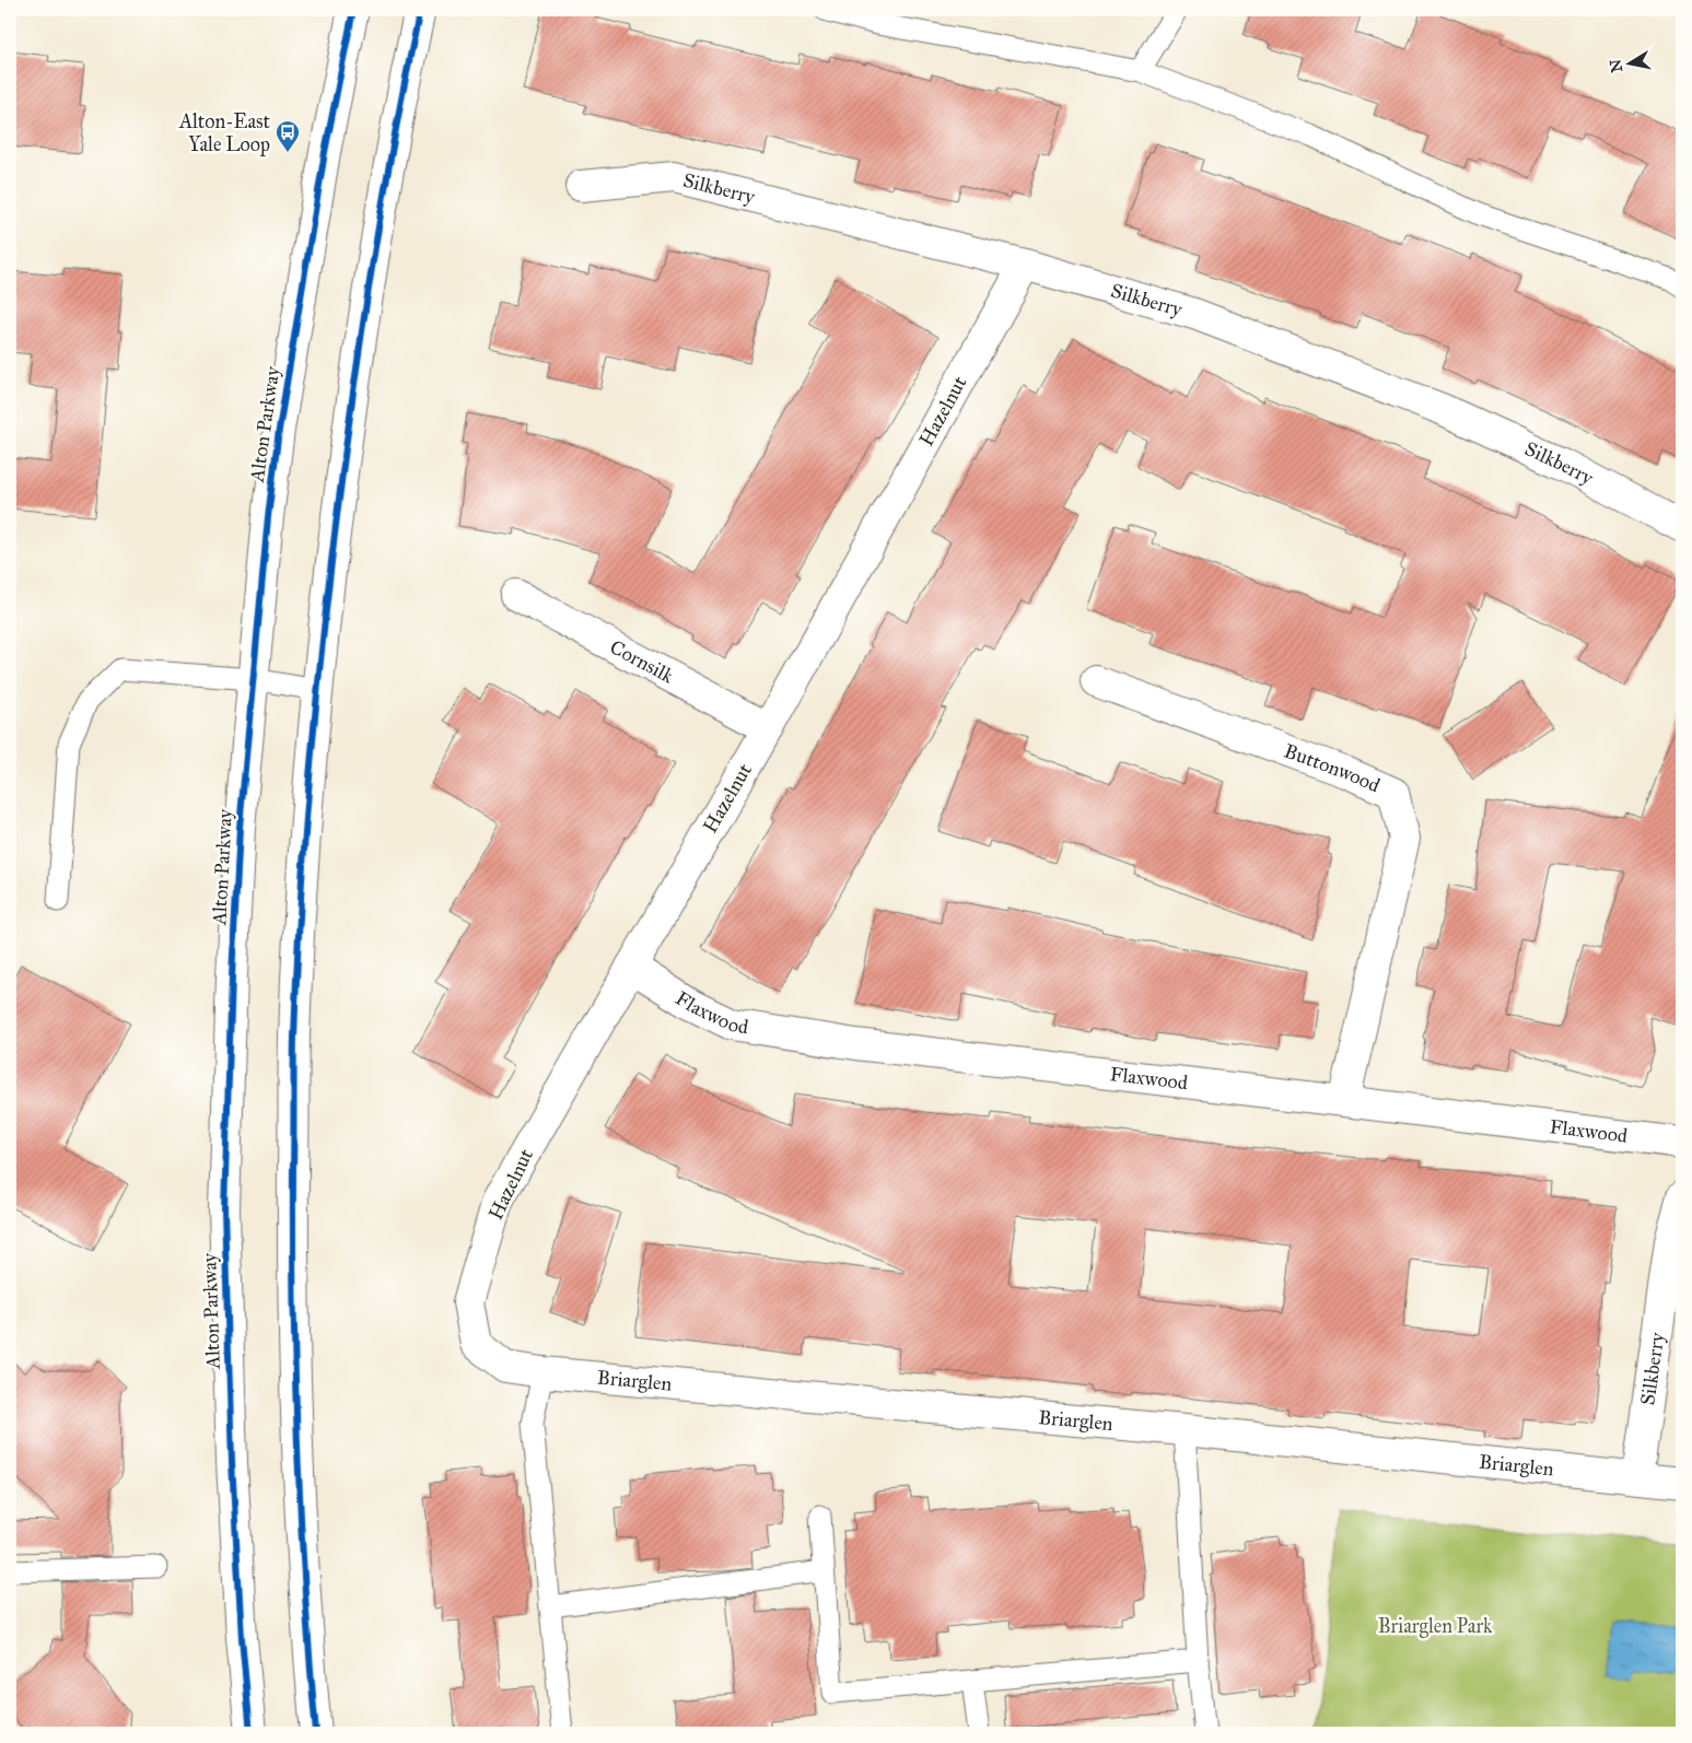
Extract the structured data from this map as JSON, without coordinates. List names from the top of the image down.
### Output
{
  "streets": {
    "street": [
      "Silkberry",
      "Hazelnut",
      "Alton Parkway",
      "Cornsilk",
      "Buttonwood",
      "Flaxwood",
      "Briarglen"
    ]
  },
  "crossings": [
    ["Silkberry", "Hazelnut"],
    ["Silkberry", "Briarglen"],
    ["Hazelnut", "Cornsilk"],
    ["Hazelnut", "Flaxwood"],
    ["Hazelnut", "Briarglen"],
    ["Buttonwood", "Flaxwood"]
  ],
  "parks": ["Briarglen Park"],
  "places": {
    "bus stop": ["Alton-East Yale Loop"]
  },
  "north": "left"
}
